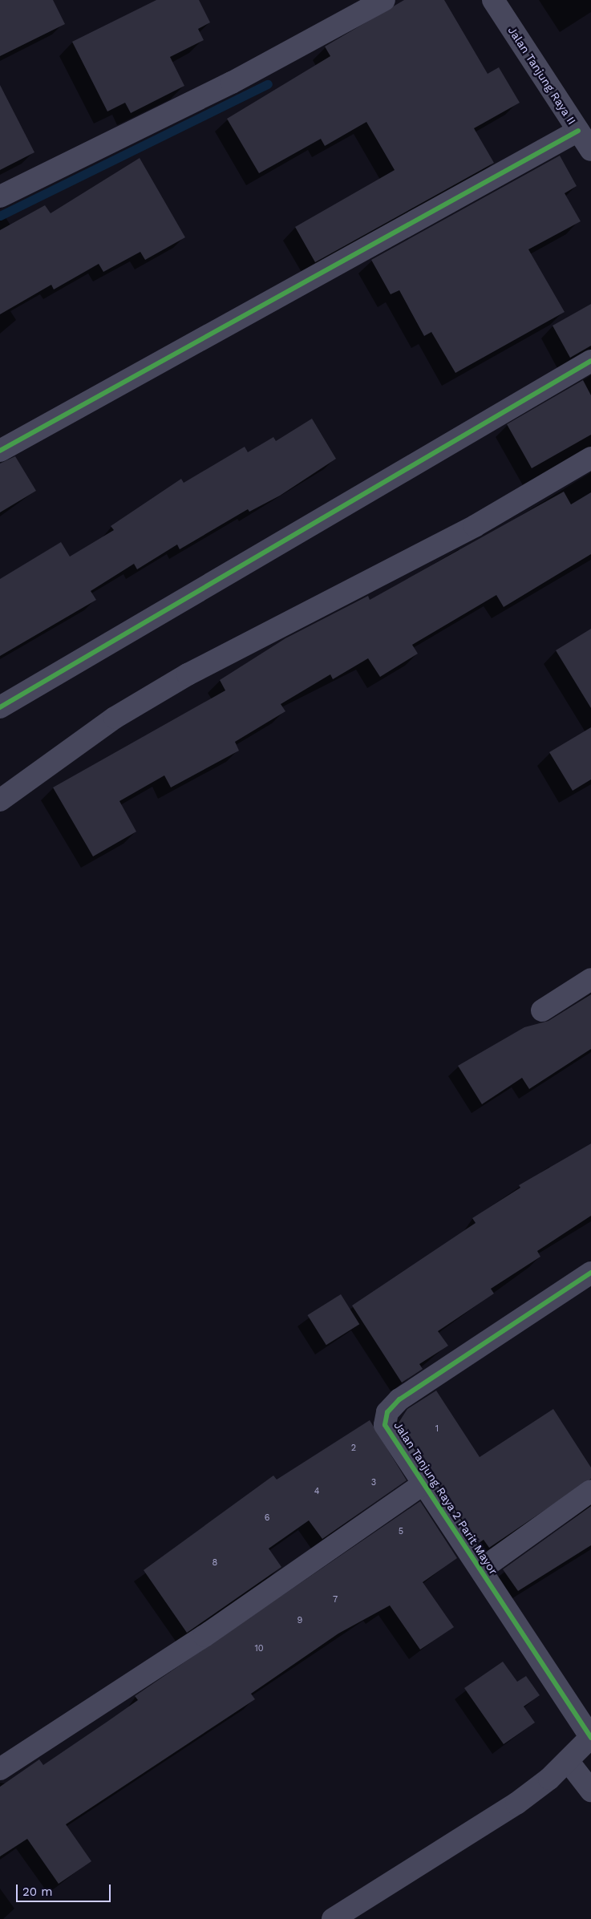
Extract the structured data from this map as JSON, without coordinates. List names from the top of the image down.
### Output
{
  "streets": {
    "street": ["Jalan Tanjung Raya II", "Jalan Tanjung Raya 2 Parit Mayor"]
  },
  "house_numbers": [
    "1",
    "2",
    "3",
    "4",
    "6",
    "5",
    "8",
    "7",
    "9",
    "10"
  ],
  "scale_bar": "20 m"
}
